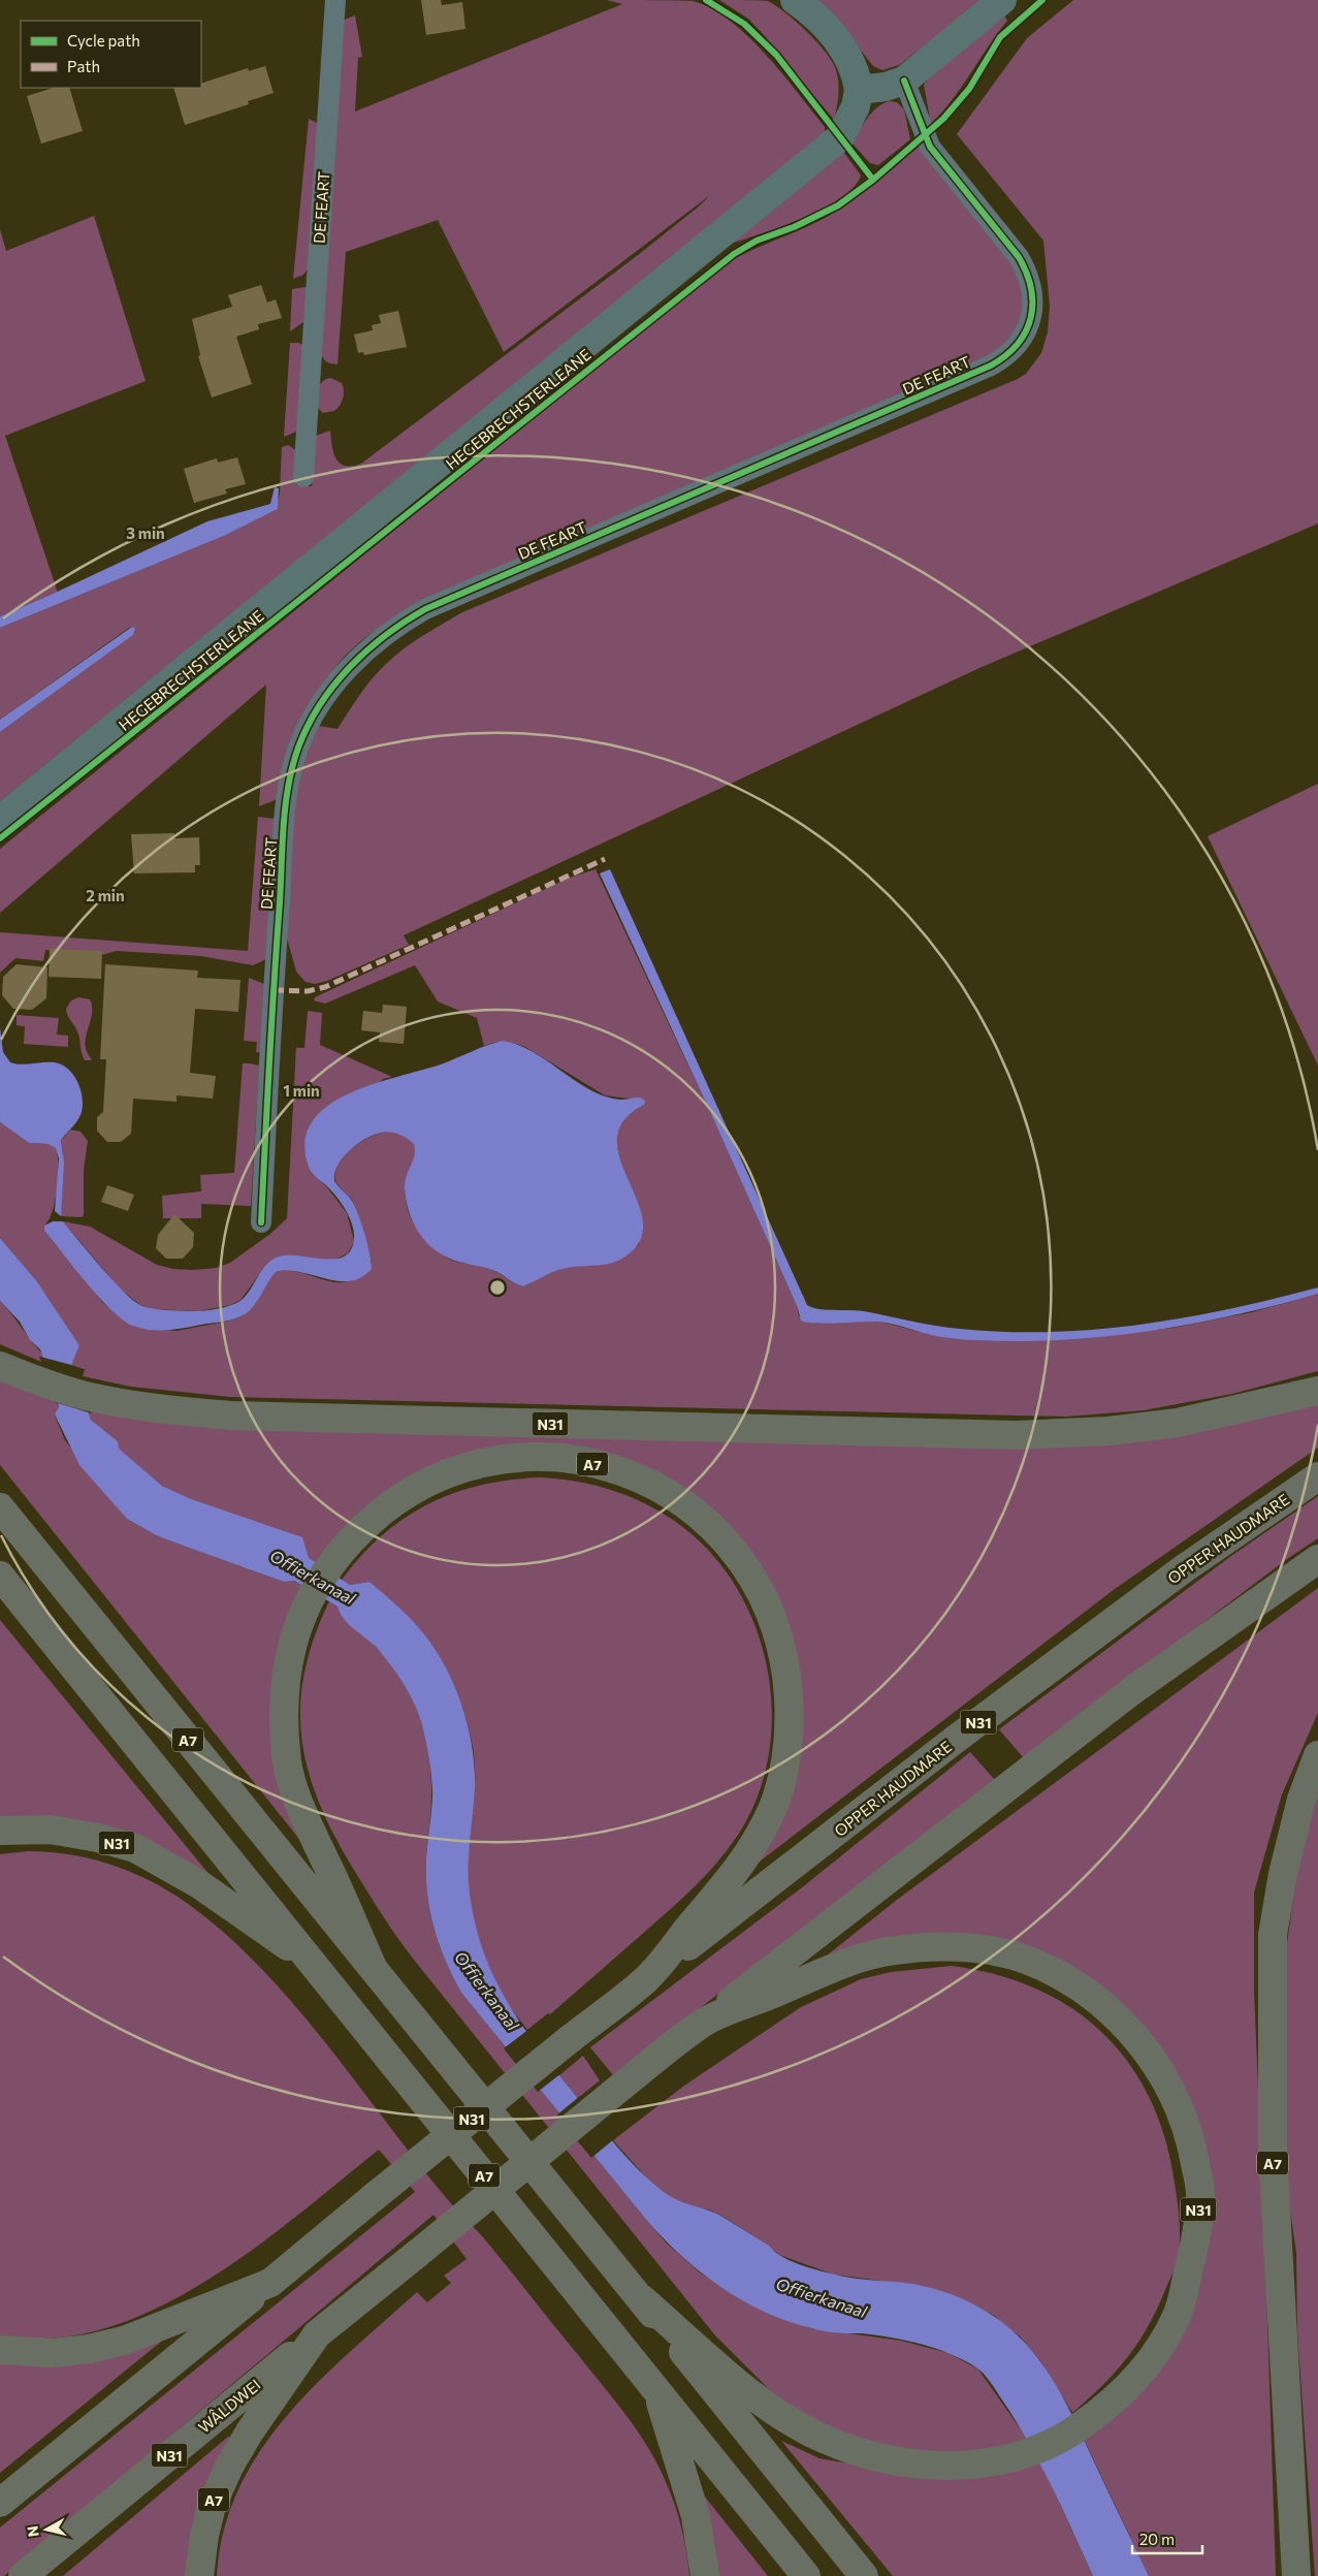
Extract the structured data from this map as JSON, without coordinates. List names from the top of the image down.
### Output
{
  "streets": {
    "highway": [
      "N31",
      "A7",
      "OPPER HAUDMARE",
      "WÂLDWEI"
    ],
    "street": ["DE FEART", "HEGEBRECHSTERLEANE"]
  },
  "crossings": [
    ["N31", "A7"],
    ["N31", "OPPER HAUDMARE"],
    ["N31", "WÂLDWEI"],
    ["A7", "OPPER HAUDMARE"],
    ["A7", "WÂLDWEI"]
  ],
  "water": ["Offierkanaal"],
  "legend": ["Cycle path", "Path"],
  "scale_bar": "20 m",
  "north": "left",
  "rings": ["3 min", "2 min", "1 min"]
}
